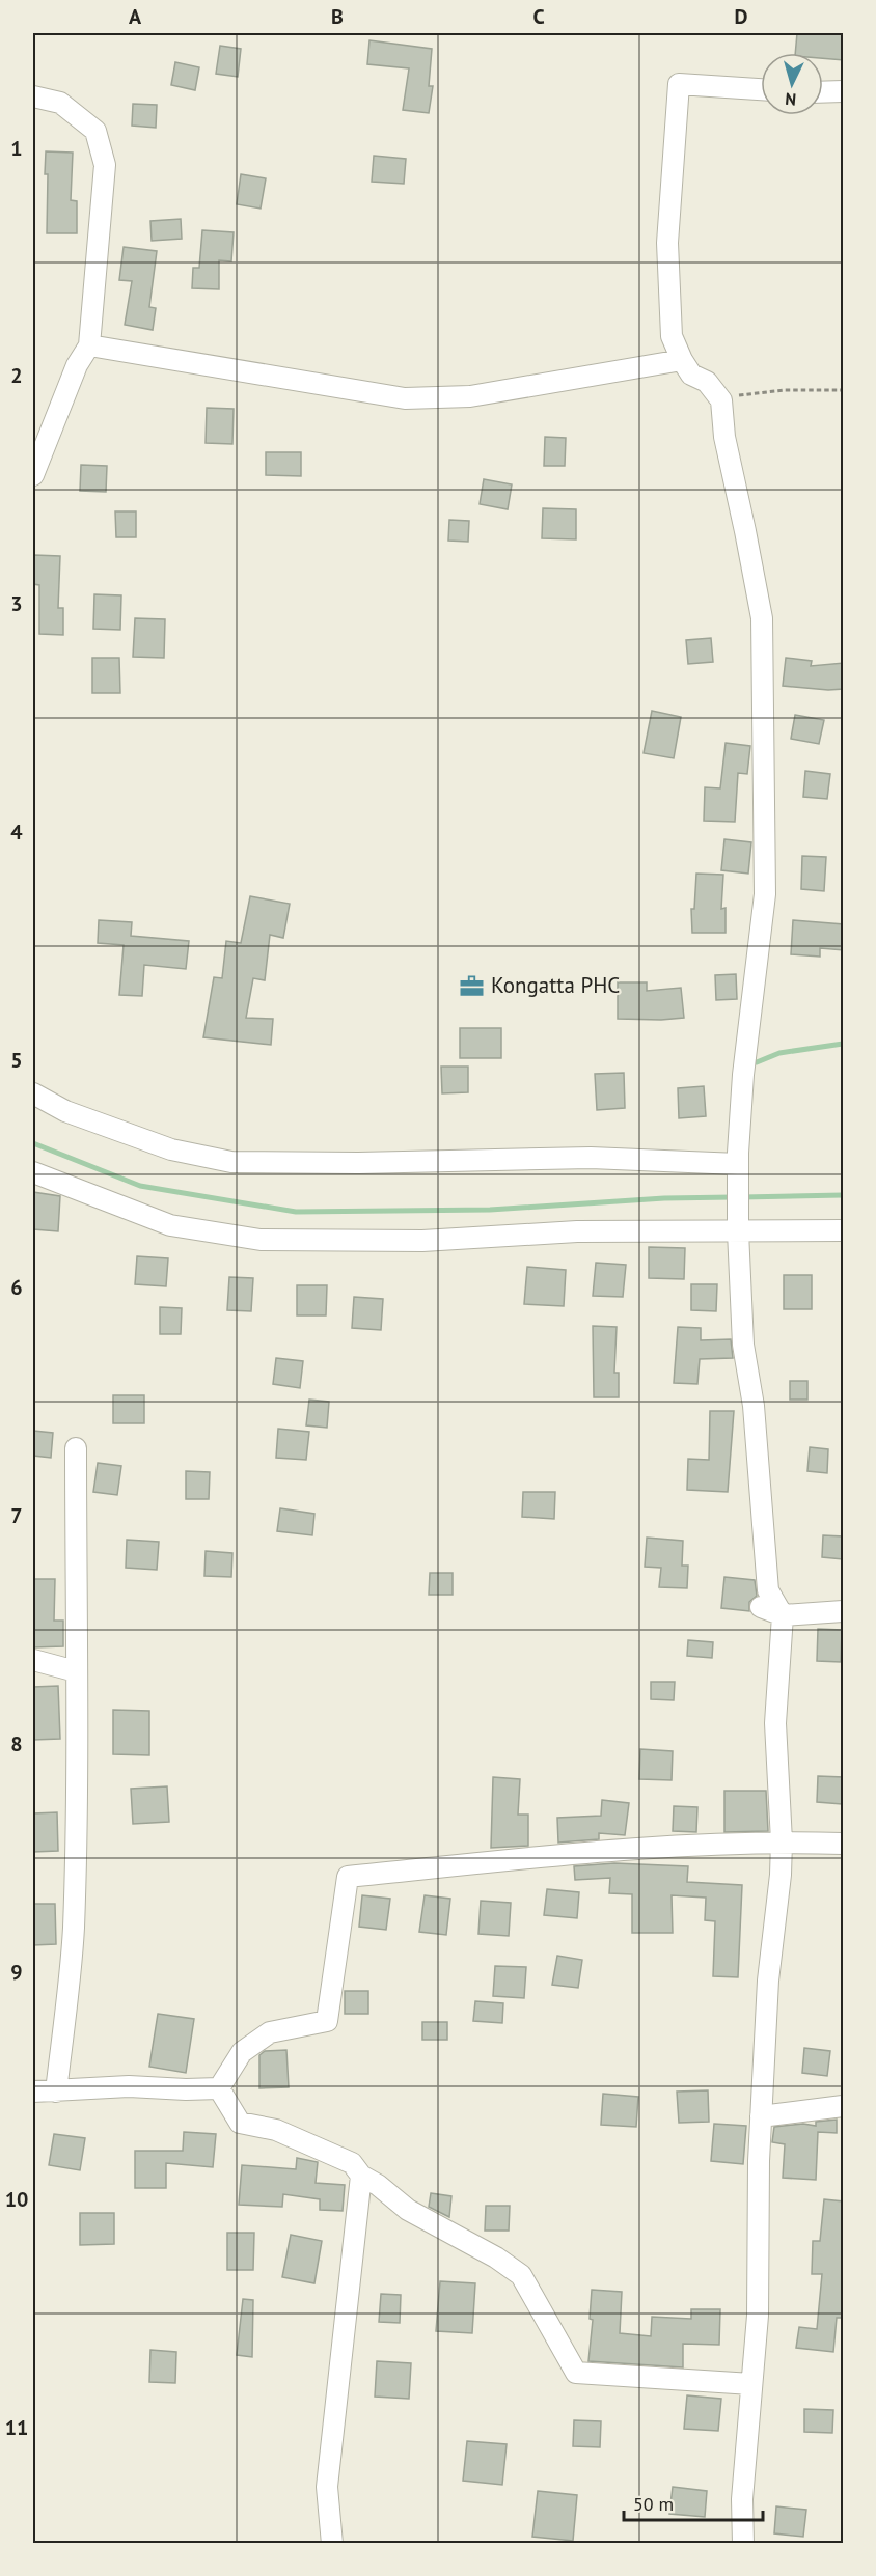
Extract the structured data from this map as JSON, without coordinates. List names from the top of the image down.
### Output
{
  "places": {
    "office": ["Kongatta PHC"]
  },
  "scale_bar": "50 m",
  "north": "bottom",
  "grid": {
    "columns": [
      "A",
      "B",
      "C",
      "D"
    ],
    "rows": [
      "1",
      "2",
      "3",
      "4",
      "5",
      "6",
      "7",
      "8",
      "9",
      "10",
      "11"
    ]
  }
}
